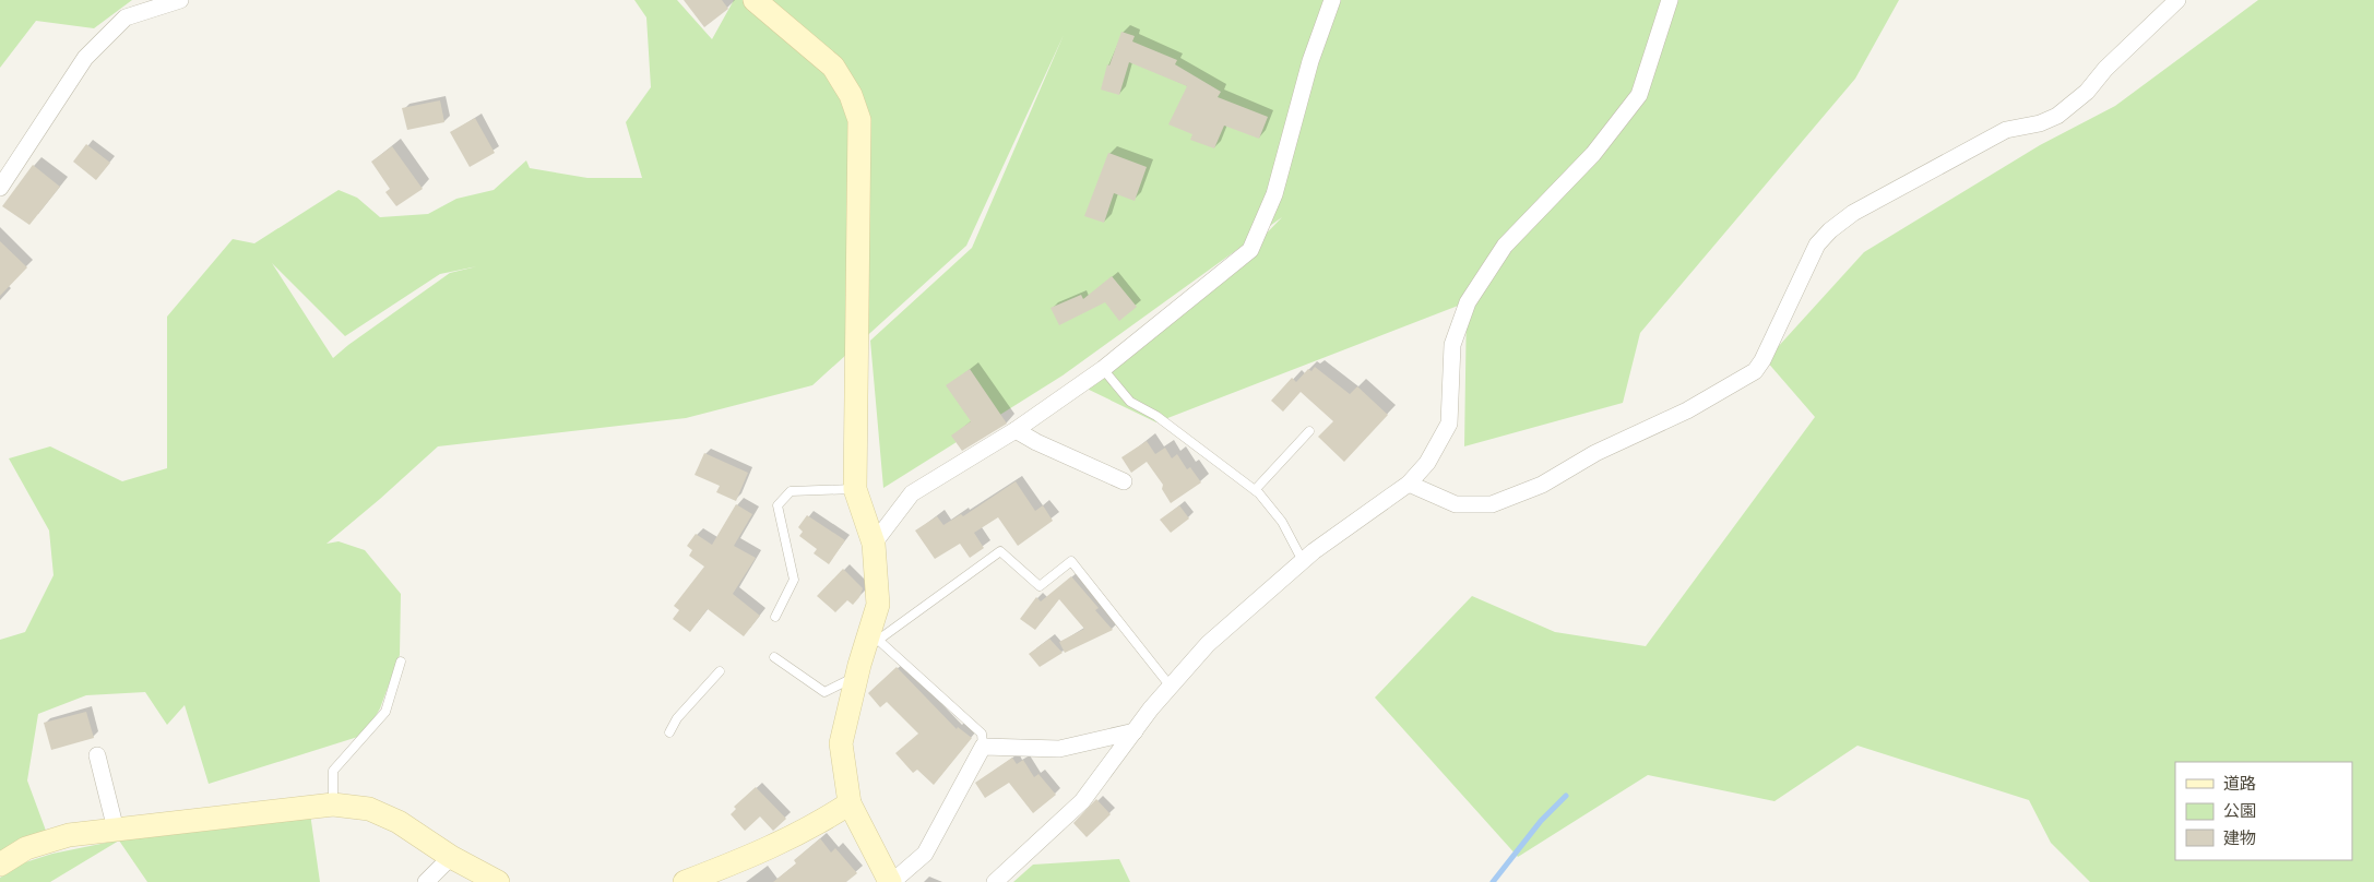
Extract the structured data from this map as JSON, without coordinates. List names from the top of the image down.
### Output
{
  "legend": ["道路", "公園", "建物"]
}
